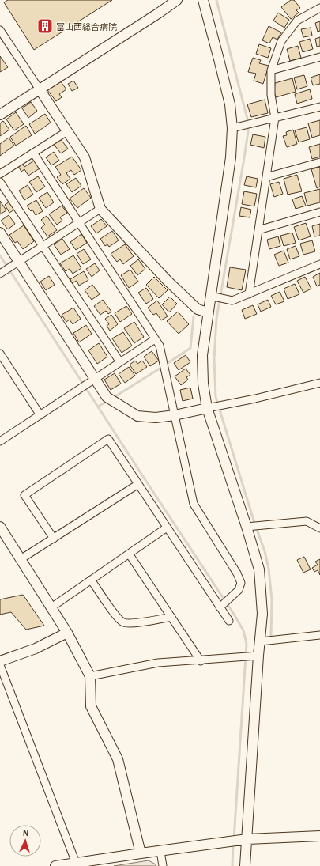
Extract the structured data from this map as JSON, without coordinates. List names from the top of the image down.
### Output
{
  "places": {
    "building": ["富山西総合病院"]
  },
  "north": "top"
}
